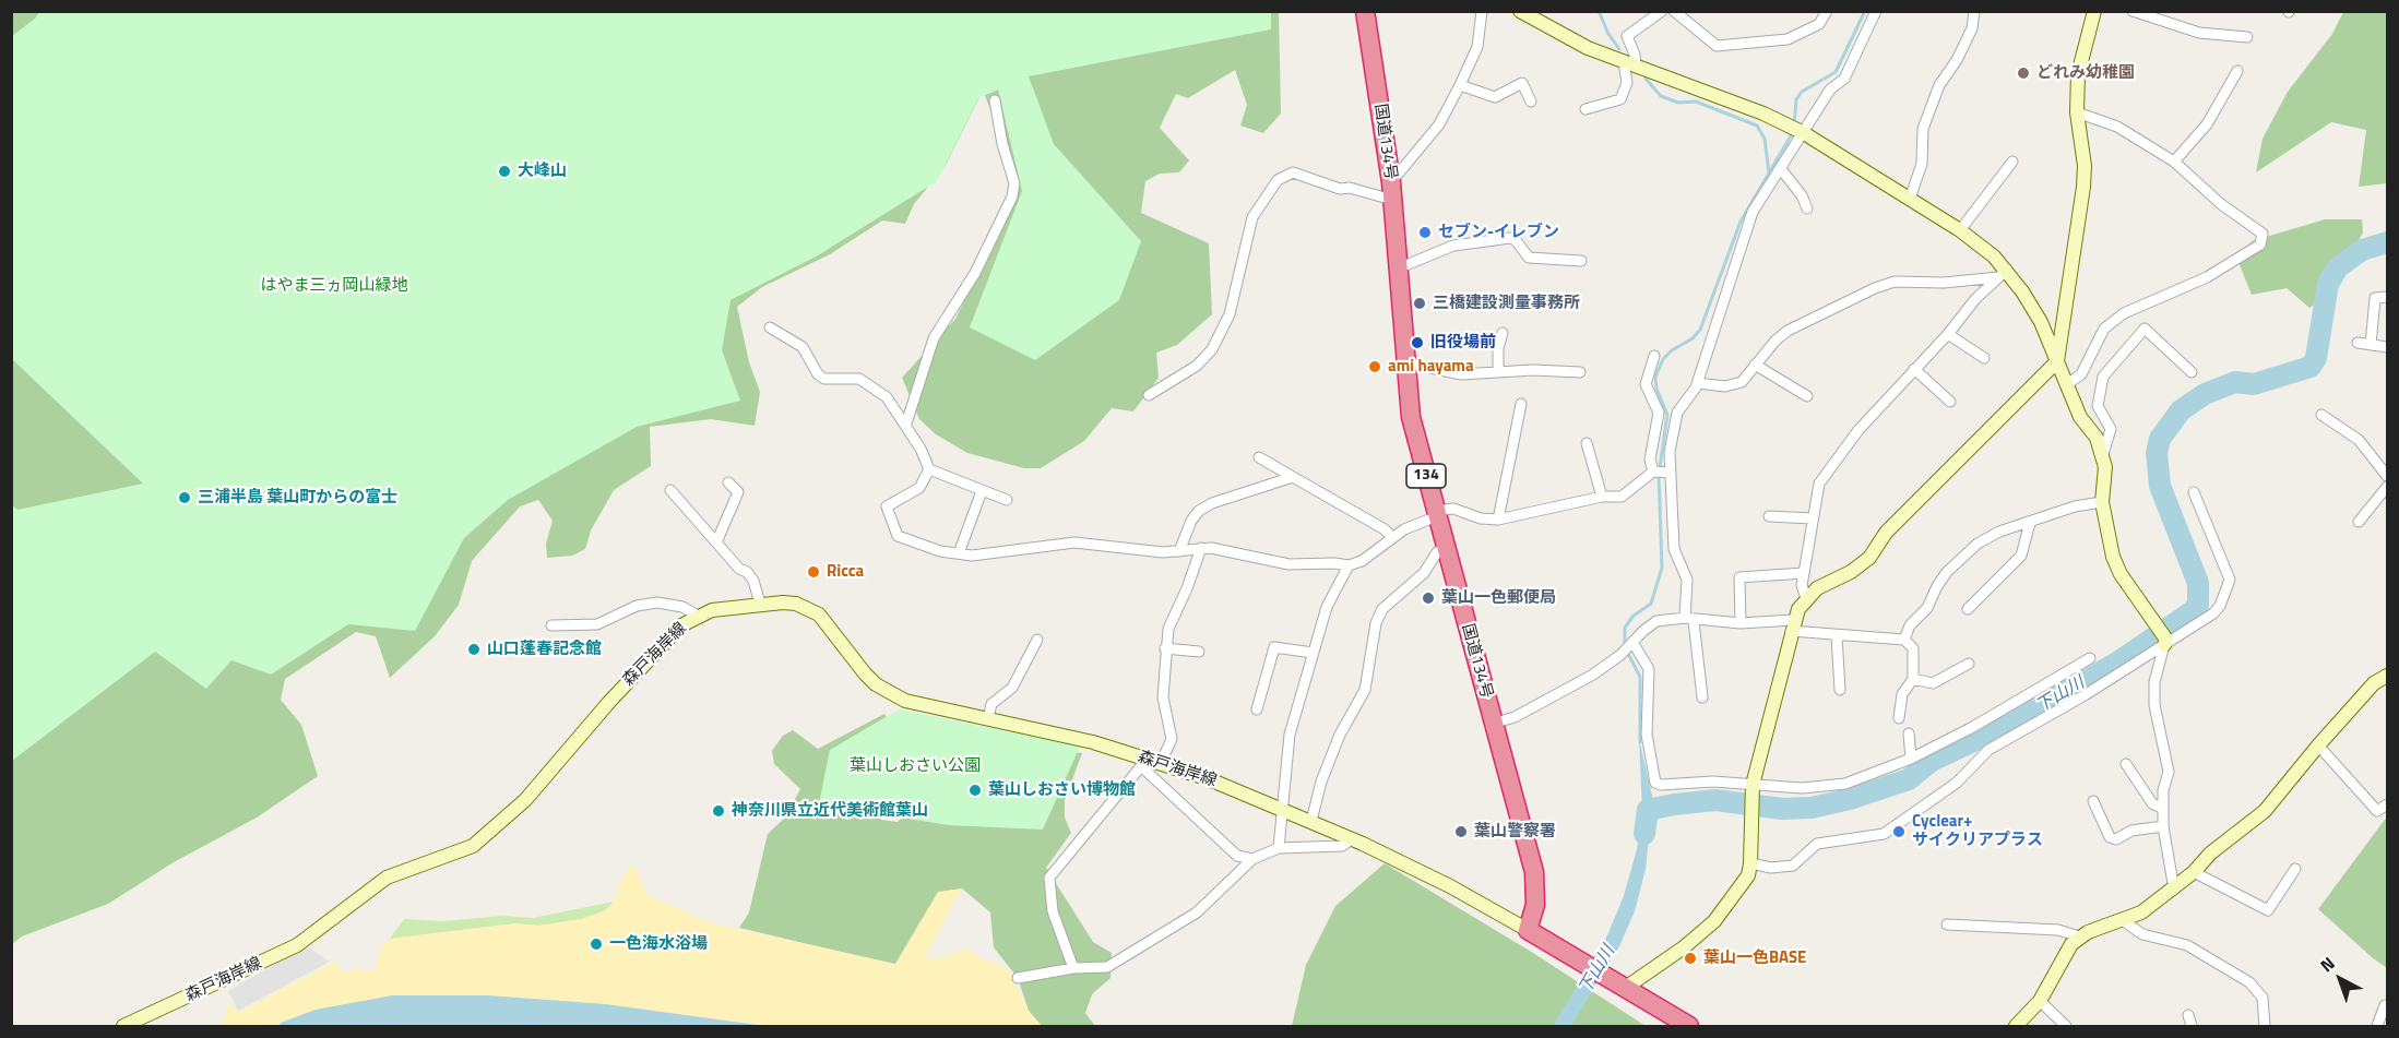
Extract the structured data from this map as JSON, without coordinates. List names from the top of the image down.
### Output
{
  "streets": {
    "highway": ["国道134号", "134"],
    "street": ["森戸海岸線"]
  },
  "crossings": [
    ["国道134号", "森戸海岸線"]
  ],
  "water": ["下山川"],
  "parks": ["はやま三ヵ岡山緑地", "葉山しおさい公園"],
  "places": [
    "どれみ幼稚園",
    "大峰山",
    "セブン-イレブン",
    "三橋建設測量事務所",
    "旧役場前",
    "ami hayama",
    "三浦半島 葉山町からの富士",
    "Ricca",
    "葉山一色郵便局",
    "山口蓬春記念館",
    "葉山しおさい博物館",
    "神奈川県立近代美術館葉山",
    "葉山警察署",
    "Cyclear+ サイクリアプラス",
    "一色海水浴場",
    "葉山一色BASE"
  ],
  "north": "top left"
}
